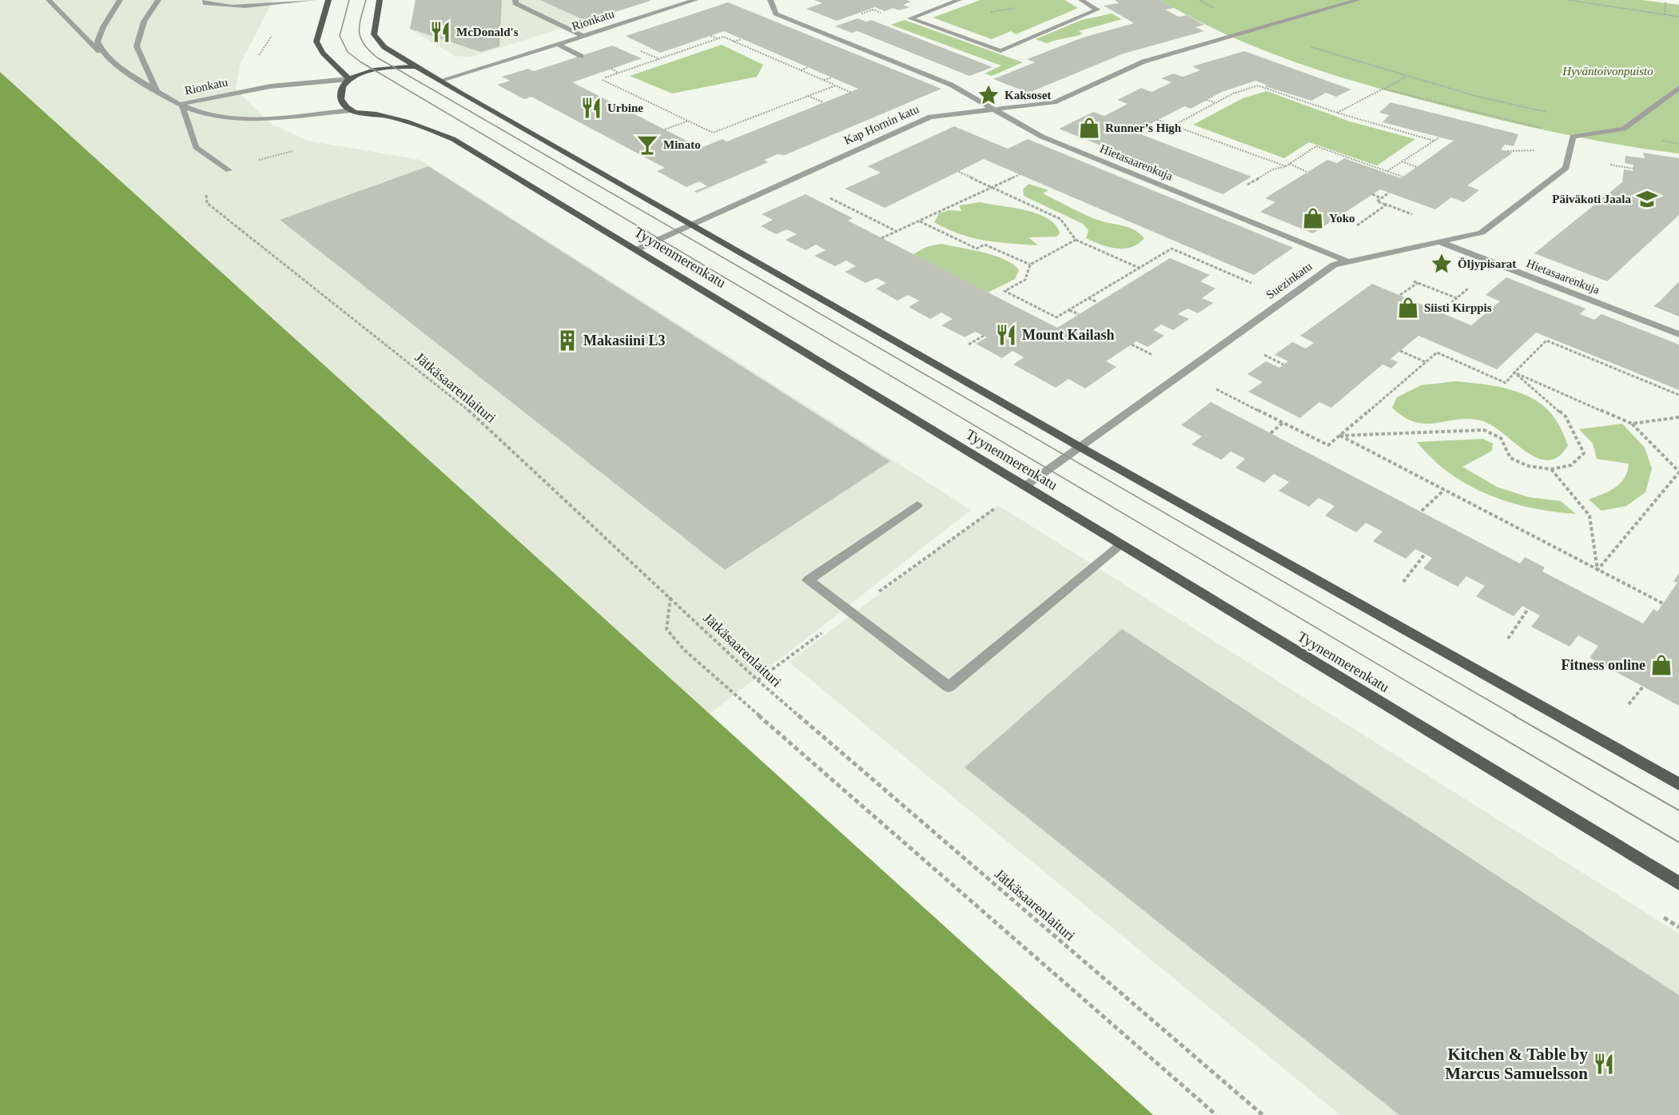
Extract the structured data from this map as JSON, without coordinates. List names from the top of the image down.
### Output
{
  "streets": {
    "main road": ["Tyynenmerenkatu"],
    "street": [
      "Rionkatu",
      "Kap Hornin katu",
      "Hietasaarenkuja",
      "Suezinkatu"
    ],
    "path": ["Jätkäsaarenlaituri"]
  },
  "crossings": [
    ["Rionkatu", "Tyynenmerenkatu"],
    ["Kap Hornin katu", "Hietasaarenkuja"],
    ["Kap Hornin katu", "Tyynenmerenkatu"],
    ["Hietasaarenkuja", "Suezinkatu"],
    ["Tyynenmerenkatu", "Suezinkatu"]
  ],
  "parks": ["Hyväntoivonpuisto"],
  "places": {
    "restaurant": [
      "McDonald's",
      "Urbine",
      "Mount Kailash",
      "Kitchen & Table by Marcus Samuelsson"
    ],
    "place": ["Kaksoset", "Öljypisarat"],
    "shop": [
      "Runner’s High",
      "Yoko",
      "Siisti Kirppis",
      "Fitness online"
    ],
    "bar": ["Minato"],
    "school or university": ["Päiväkoti Jaala"],
    "building": ["Makasiini L3"]
  }
}
